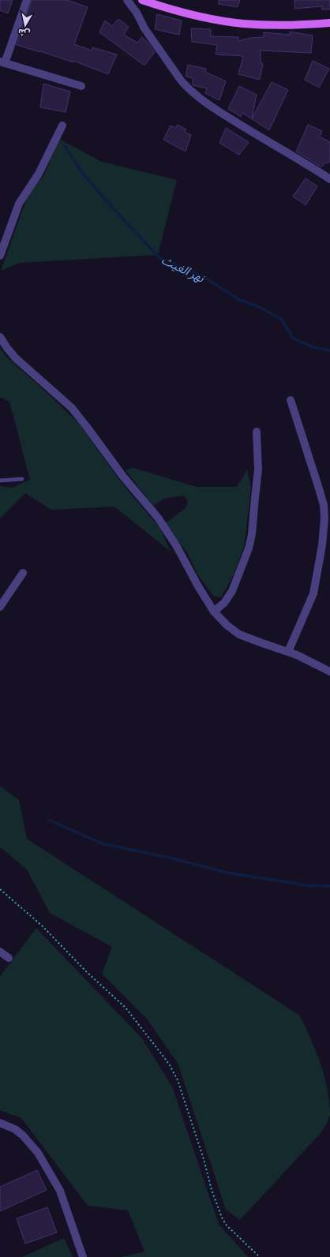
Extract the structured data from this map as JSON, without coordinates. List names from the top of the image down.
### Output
{
  "water": ["نهر الغيث"],
  "north": "bottom"
}
